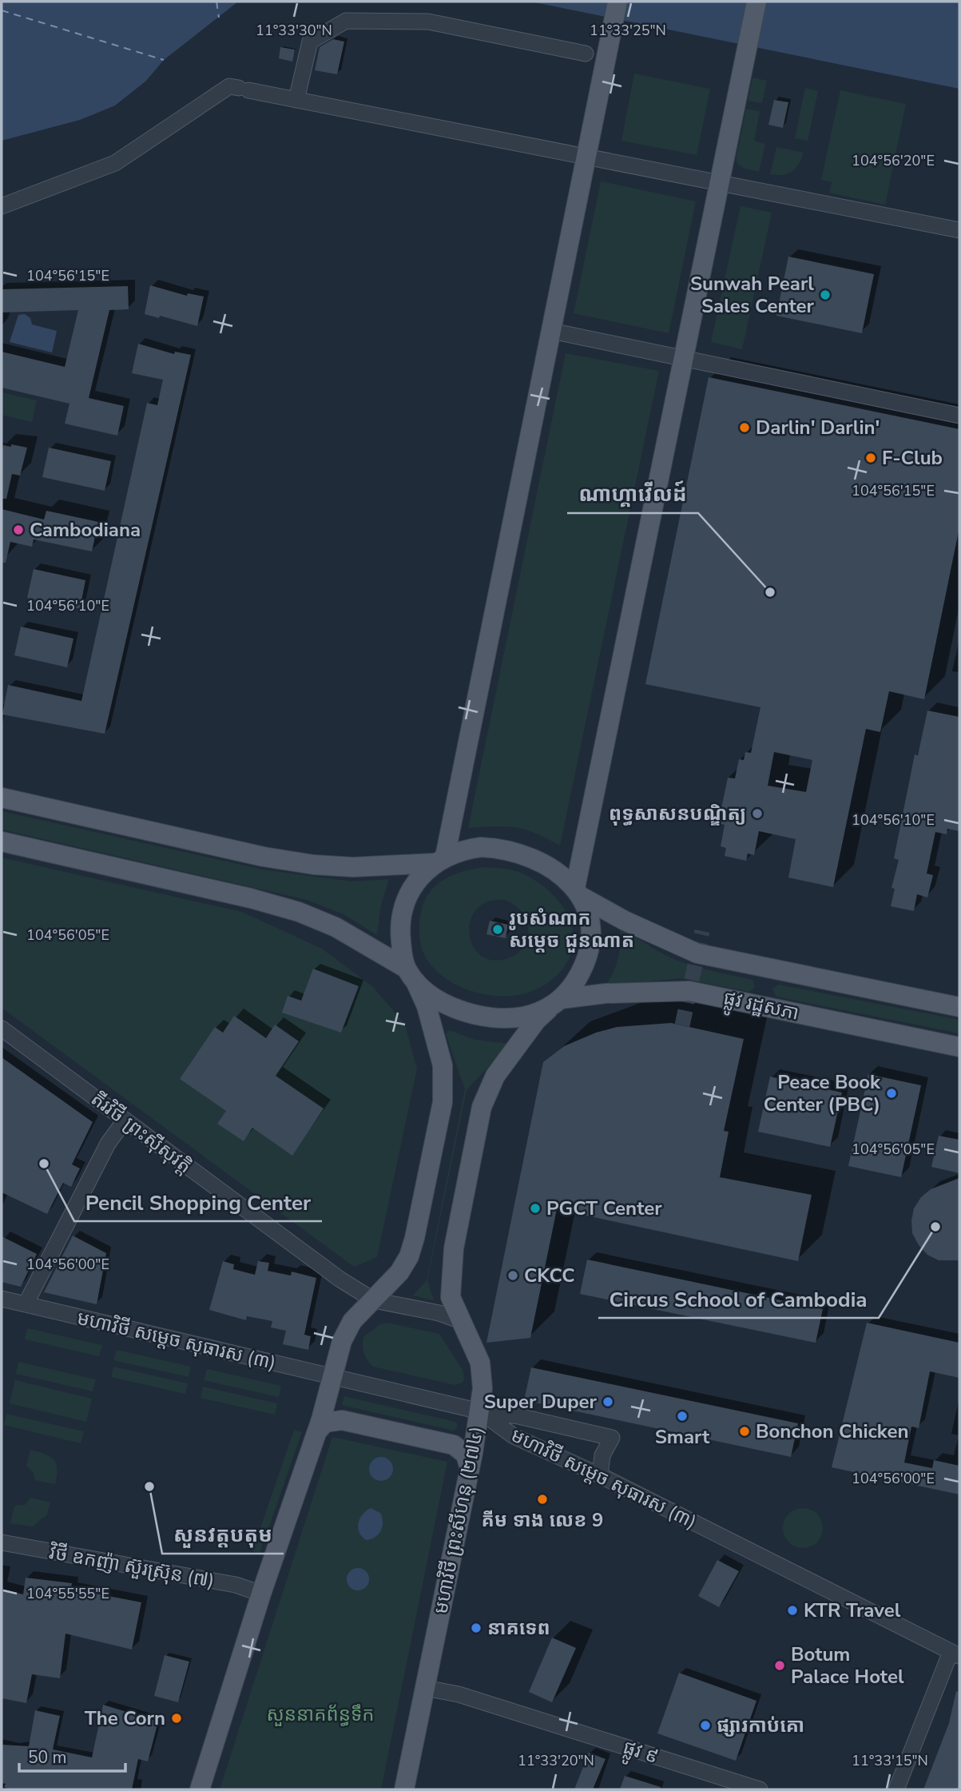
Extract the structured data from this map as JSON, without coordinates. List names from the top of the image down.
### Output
{
  "streets": {
    "main road": ["ផ្លូវ រដ្ឋសភា", "មហាវិថី ព្រះសីហនុ (២៧៤)"],
    "street": [
      "តីរវិថី ព្រះស៊ីសុវត្តិ",
      "មហាវិថី សម្តេច សុធារស (៣)",
      "វិថី ឧកញ៉ា ស៊ួរស៊្រុន (៧)",
      "ផ្លូវ ៩"
    ]
  },
  "crossings": [
    ["ផ្លូវ រដ្ឋសភា", "មហាវិថី ព្រះសីហនុ (២៧៤)"],
    ["តីរវិថី ព្រះស៊ីសុវត្តិ", "មហាវិថី ព្រះសីហនុ (២៧៤)"],
    ["មហាវិថី សម្តេច សុធារស (៣)", "មហាវិថី ព្រះសីហនុ (២៧៤)"],
    ["មហាវិថី ព្រះសីហនុ (២៧៤)", "ផ្លូវ ៩"]
  ],
  "parks": ["សួននាគព័ន្ធទឹក"],
  "places": [
    "Sunwah Pearl Sales Center",
    "Darlin' Darlin'",
    "F-Club",
    "Cambodiana",
    "ណាហ្គាវើលដ៍",
    "ពុទ្ធសាសនបណ្ឌិត្យ",
    "រូបសំណាក សម្ដេច ជួនណាត",
    "Peace Book Center (PBC)",
    "Pencil Shopping Center",
    "PGCT Center",
    "Circus School of Cambodia",
    "CKCC",
    "Super Duper",
    "Smart",
    "Bonchon Chicken",
    "សួនវត្តបតុម",
    "គីម ទាង លេខ 9",
    "KTR Travel",
    "នាគទេព",
    "Botum Palace Hotel",
    "The Corn",
    "ផ្សារកាប់គោ"
  ],
  "scale_bar": "50 m",
  "coordinates": [
    "11°33'30\"N",
    "11°33'25\"N",
    "104°56'20\"E",
    "104°56'15\"E",
    "104°56'10\"E",
    "104°56'05\"E",
    "104°56'00\"E",
    "104°55'55\"E",
    "11°33'20\"N",
    "11°33'15\"N"
  ]
}
